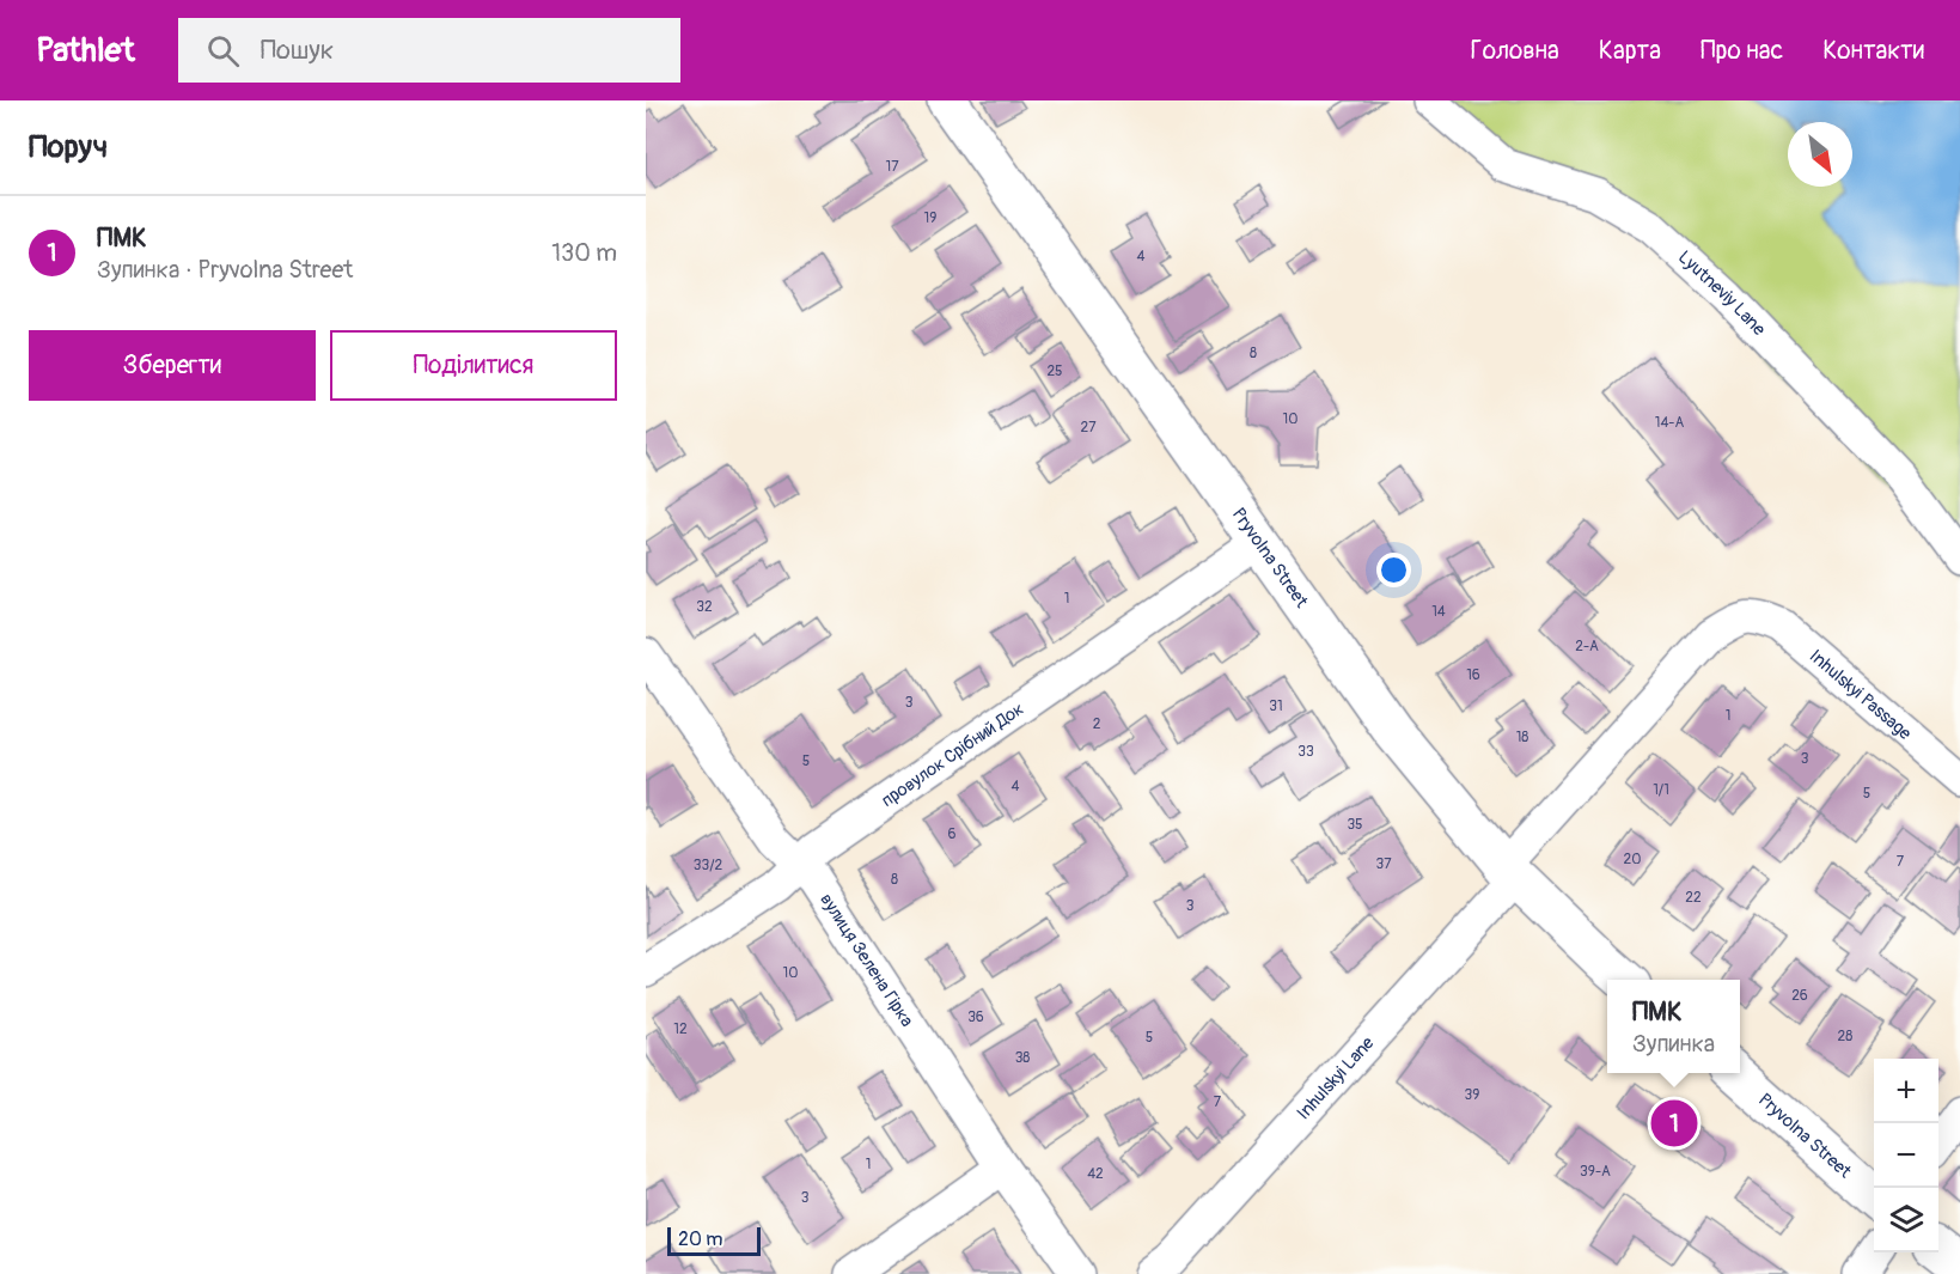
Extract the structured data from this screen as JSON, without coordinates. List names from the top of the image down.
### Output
{
  "streets": {
    "street": [
      "Lyutneviy Lane",
      "Pryvolna Street",
      "Inhulskyi Passage",
      "провулок Срібний Док",
      "вулиця Зелена Гірка",
      "Inhulskyi Lane"
    ]
  },
  "crossings": [
    ["Pryvolna Street", "провулок Срібний Док"],
    ["Pryvolna Street", "Inhulskyi Lane"],
    ["Inhulskyi Passage", "Inhulskyi Lane"],
    ["провулок Срібний Док", "вулиця Зелена Гірка"]
  ],
  "house_numbers": [
    "17",
    "19",
    "4",
    "8",
    "25",
    "10",
    "14-А",
    "27",
    "1",
    "32",
    "14",
    "2-А",
    "16",
    "3",
    "31",
    "1",
    "2",
    "18",
    "33",
    "3",
    "5",
    "4",
    "1/1",
    "5",
    "35",
    "6",
    "20",
    "7",
    "37",
    "33/2",
    "8",
    "22",
    "3",
    "10",
    "26",
    "36",
    "12",
    "28",
    "5",
    "38",
    "39",
    "7",
    "1",
    "39-А",
    "42",
    "3"
  ],
  "scale_bar": "20 m",
  "north": "bottom right",
  "page": {
    "header": "Pathlet",
    "search": "Пошук",
    "nav": [
      "Головна",
      "Карта",
      "Про нас",
      "Контакти"
    ],
    "heading": "Поруч",
    "list": [
      {
        "mark": "1",
        "name": "ПМК",
        "note": "Зупинка · Pryvolna Street",
        "value": "130 m"
      }
    ],
    "buttons": ["Зберегти", "Поділитися"],
    "popup": ["ПМК", "Зупинка"],
    "map_buttons": ["+", "−"],
    "pins": "1",
    "scale": "20 m"
  }
}
